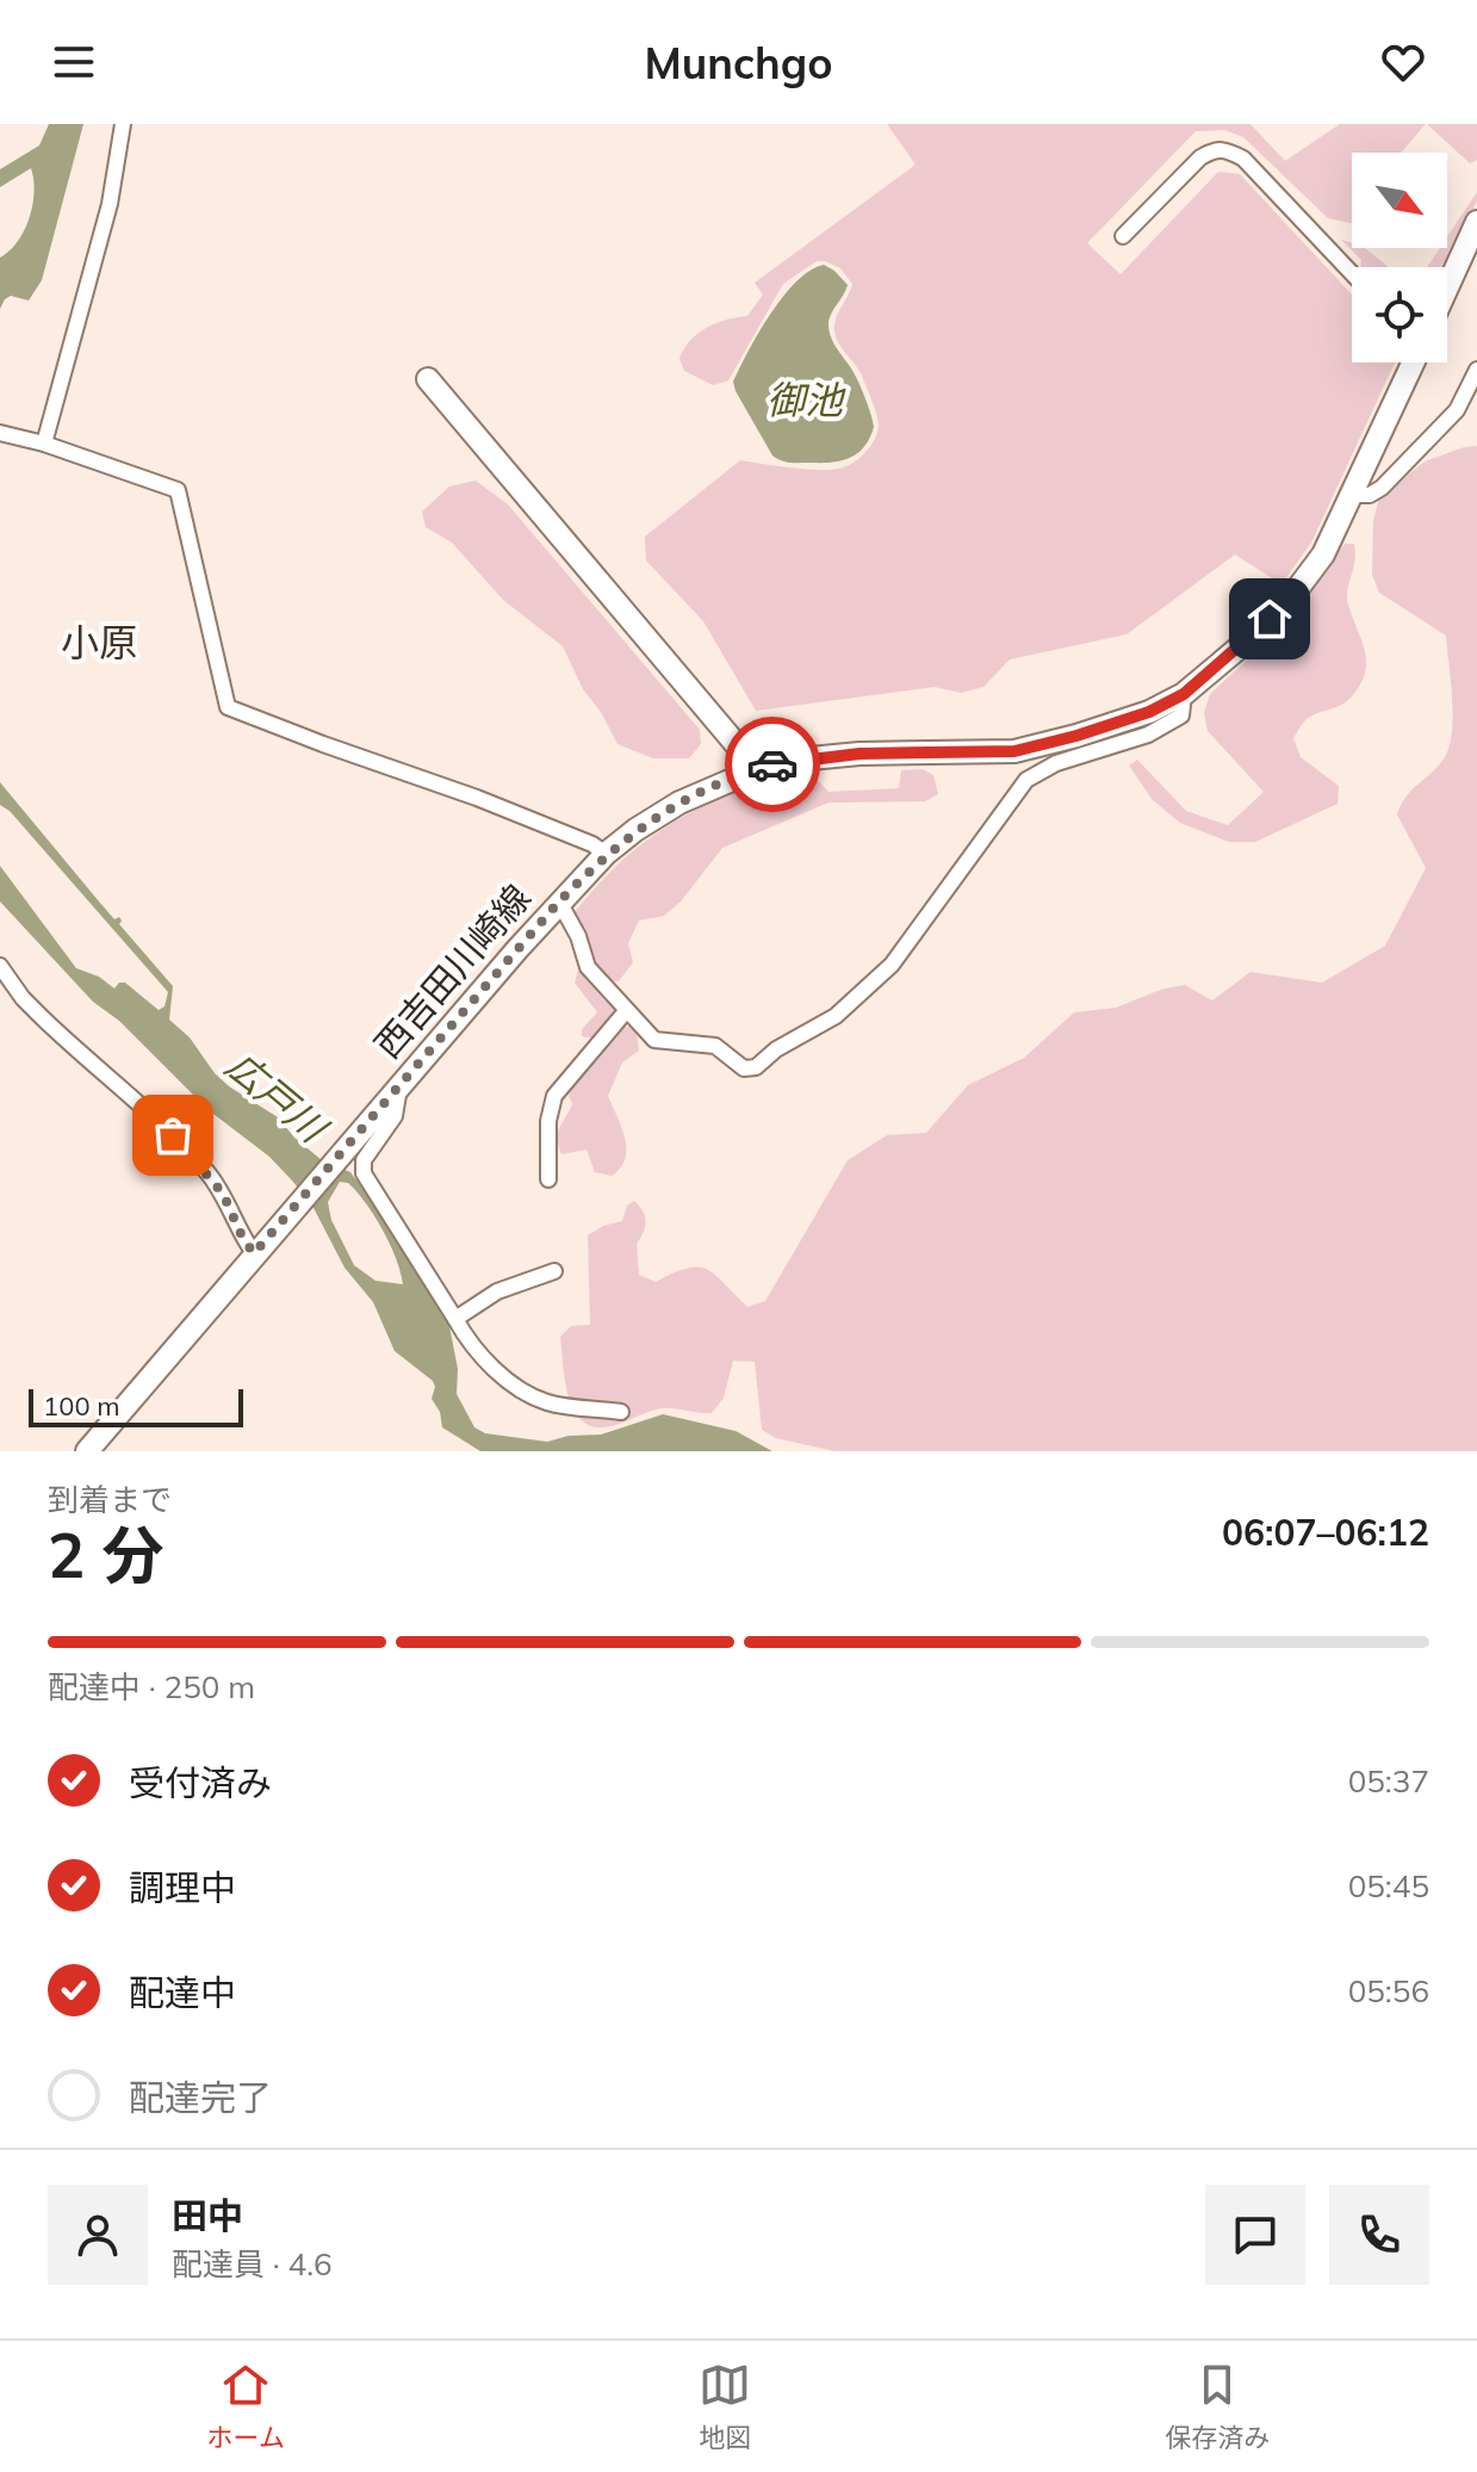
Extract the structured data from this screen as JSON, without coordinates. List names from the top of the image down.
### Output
{
  "streets": {
    "main road": ["西吉田川崎線"]
  },
  "districts": ["小原"],
  "water": ["御池", "広戸川"],
  "scale_bar": "100 m",
  "north": "bottom right",
  "page": {
    "header": "Munchgo",
    "scale": "100 m",
    "heading": ["2 分", "到着まで", "06:07–06:12"],
    "panel": ["田中", "配達員 · 4.6"],
    "bar": "配達中 · 250 m",
    "list": [
      ["受付済み", "05:37"],
      ["調理中", "05:45"],
      ["配達中", "05:56"],
      "配達完了"
    ],
    "tabs": ["ホーム", "地図", "保存済み"]
  }
}
